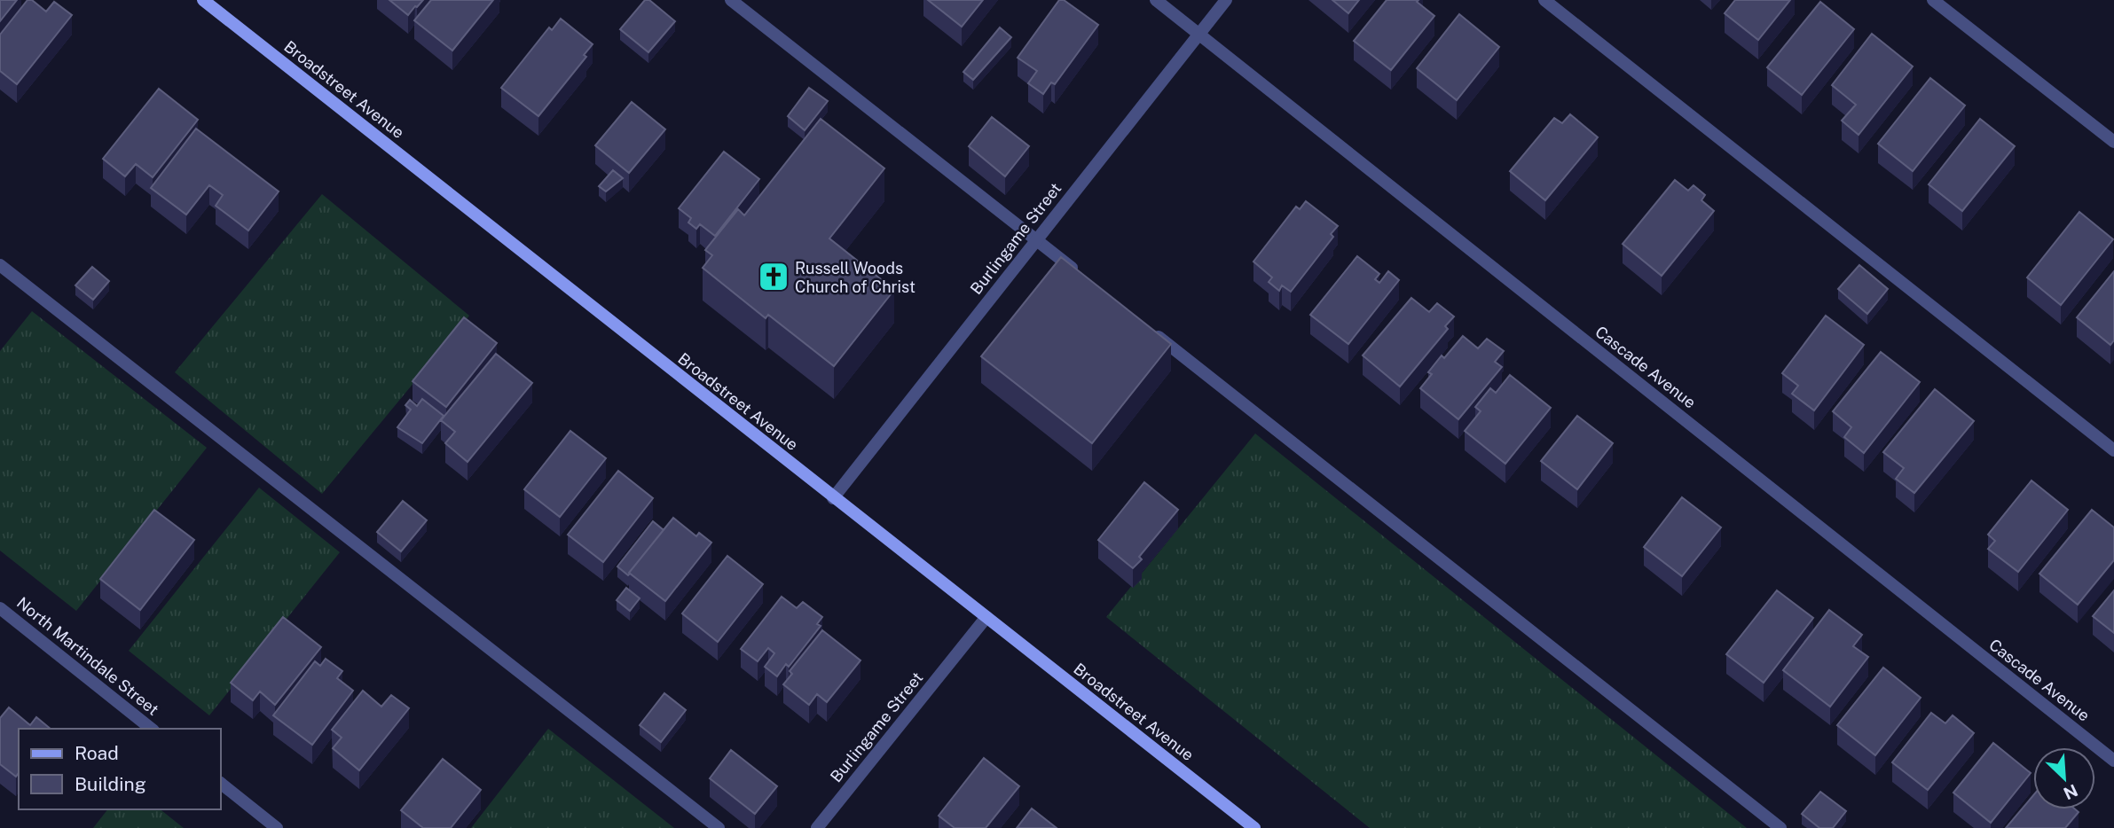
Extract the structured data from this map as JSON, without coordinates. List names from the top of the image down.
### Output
{
  "streets": {
    "street": [
      "Broadstreet Avenue",
      "Burlingame Street",
      "Cascade Avenue",
      "North Martindale Street"
    ]
  },
  "crossings": [
    ["Broadstreet Avenue", "Burlingame Street"],
    ["Burlingame Street", "Cascade Avenue"]
  ],
  "places": {
    "church": ["Russell Woods Church of Christ"]
  },
  "legend": ["Road", "Building"],
  "north": "bottom right"
}
